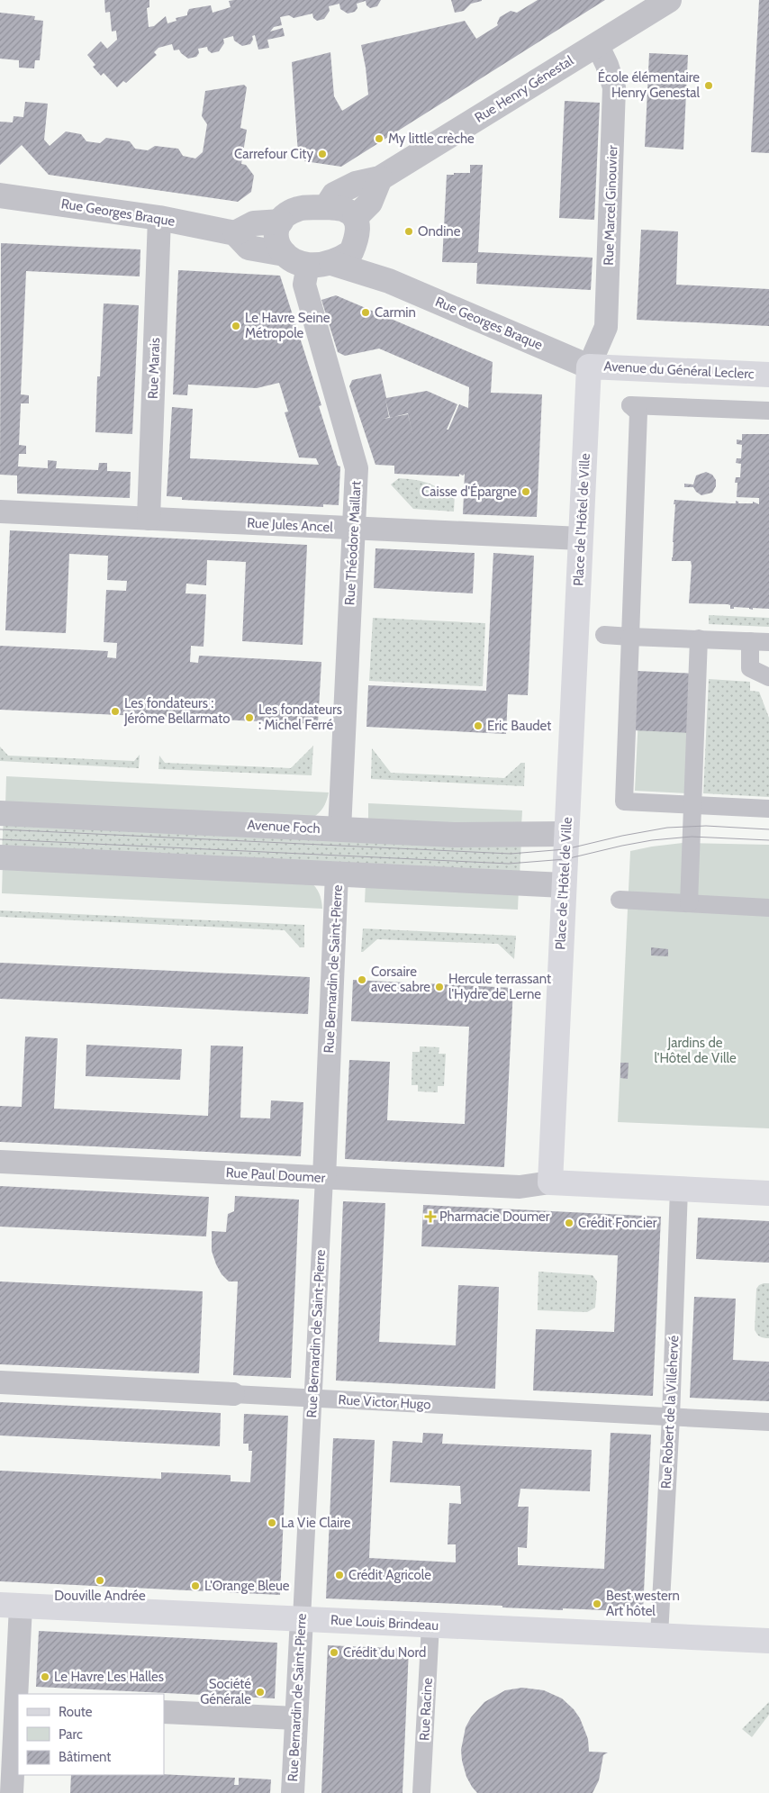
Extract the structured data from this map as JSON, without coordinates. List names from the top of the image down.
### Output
{
  "streets": {
    "main road": ["Avenue du Général Leclerc", "Place de l'Hôtel de Ville", "Rue Louis Brindeau"],
    "street": [
      "Rue Henry Génestal",
      "Rue Marcel Ginouvier",
      "Rue Georges Braque",
      "Rue Marais",
      "Rue Jules Ancel",
      "Rue Théodore Maillart",
      "Avenue Foch",
      "Rue Bernardin de Saint-Pierre",
      "Rue Paul Doumer",
      "Rue Victor Hugo",
      "Rue Robert de la Villehervé",
      "Rue Racine"
    ]
  },
  "crossings": [
    ["Rue Henry Génestal", "Rue Marcel Ginouvier"],
    ["Rue Henry Génestal", "Rue Georges Braque"],
    ["Rue Henry Génestal", "Rue Théodore Maillart"],
    ["Rue Marcel Ginouvier", "Rue Georges Braque"],
    ["Rue Marcel Ginouvier", "Avenue du Général Leclerc"],
    ["Rue Marcel Ginouvier", "Place de l'Hôtel de Ville"],
    ["Rue Georges Braque", "Rue Marais"],
    ["Rue Georges Braque", "Avenue du Général Leclerc"],
    ["Rue Georges Braque", "Place de l'Hôtel de Ville"],
    ["Rue Georges Braque", "Rue Théodore Maillart"],
    ["Rue Marais", "Rue Jules Ancel"],
    ["Avenue du Général Leclerc", "Place de l'Hôtel de Ville"],
    ["Place de l'Hôtel de Ville", "Rue Jules Ancel"],
    ["Place de l'Hôtel de Ville", "Avenue Foch"],
    ["Place de l'Hôtel de Ville", "Rue Paul Doumer"],
    ["Rue Jules Ancel", "Rue Théodore Maillart"],
    ["Rue Théodore Maillart", "Avenue Foch"],
    ["Rue Bernardin de Saint-Pierre", "Rue Paul Doumer"],
    ["Rue Bernardin de Saint-Pierre", "Rue Victor Hugo"],
    ["Rue Bernardin de Saint-Pierre", "Rue Louis Brindeau"],
    ["Rue Victor Hugo", "Rue Robert de la Villehervé"],
    ["Rue Robert de la Villehervé", "Rue Louis Brindeau"],
    ["Rue Louis Brindeau", "Rue Racine"]
  ],
  "parks": ["Jardins de l'Hôtel de Ville"],
  "places": {
    "other": [
      "École élémentaire Henry Genestal",
      "My little crèche",
      "Carrefour City",
      "Ondine",
      "Carmin",
      "Le Havre Seine Métropole",
      "Caisse d'Épargne",
      "Les fondateurs : Jérôme Bellarmato",
      "Les fondateurs : Michel Ferré",
      "Eric Baudet",
      "Corsaire avec sabre",
      "Hercule terrassant l'Hydre de Lerne",
      "Crédit Foncier",
      "La Vie Claire",
      "Crédit Agricole",
      "Douville Andrée",
      "L'Orange Bleue",
      "Best western Art hôtel",
      "Crédit du Nord",
      "Le Havre Les Halles",
      "Société Générale"
    ],
    "health": ["Pharmacie Doumer"]
  },
  "legend": ["Route", "Parc", "Bâtiment"]
}
